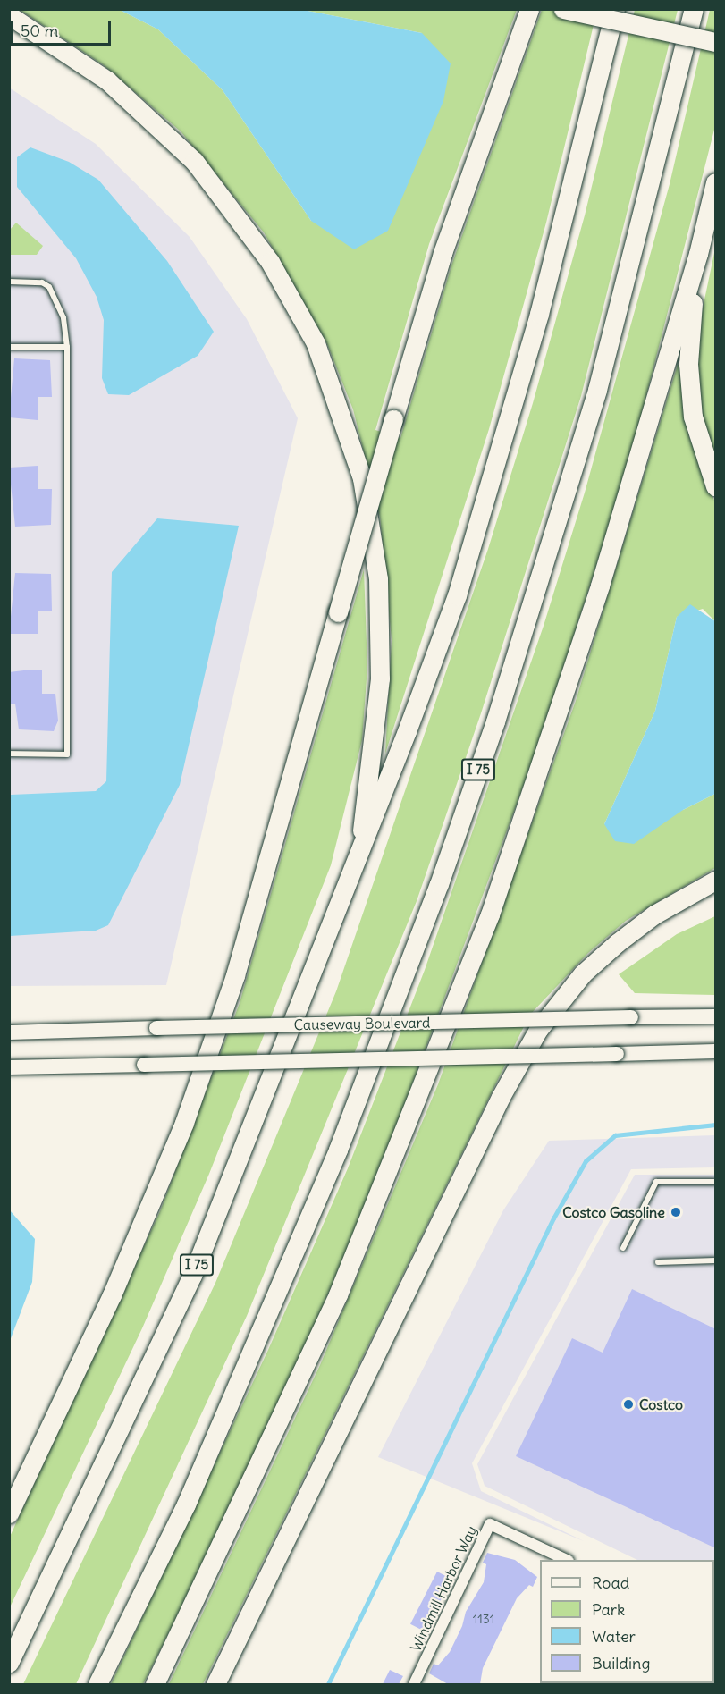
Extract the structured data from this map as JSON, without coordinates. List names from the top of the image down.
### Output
{
  "streets": {
    "highway": ["I 75"],
    "main road": ["Causeway Boulevard"],
    "street": ["Windmill Harbor Way"]
  },
  "places": ["Costco Gasoline", "Costco"],
  "house_numbers": ["1131"],
  "legend": [
    "Road",
    "Park",
    "Water",
    "Building"
  ],
  "scale_bar": "50 m"
}
